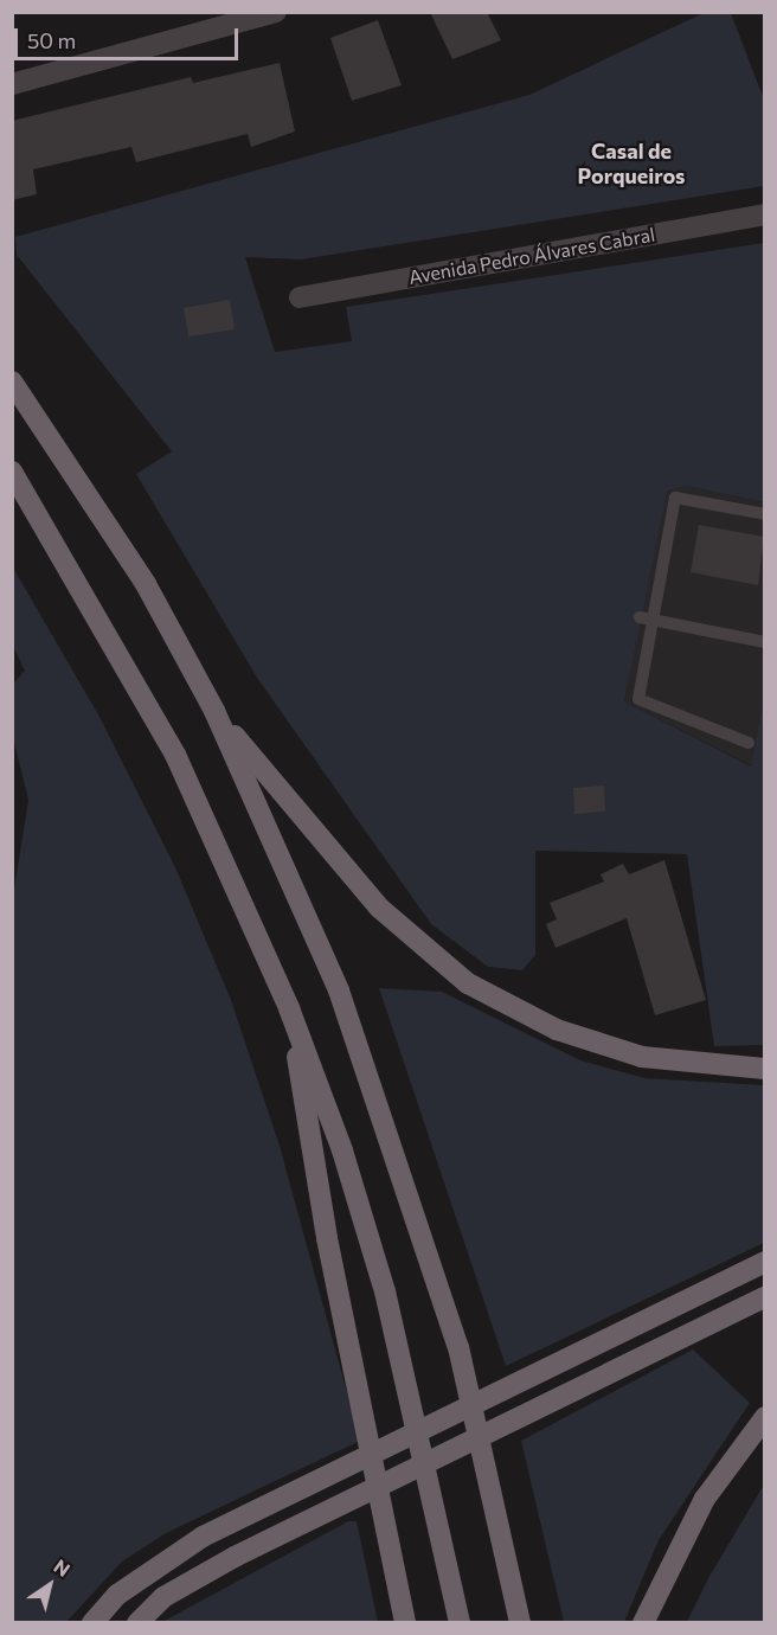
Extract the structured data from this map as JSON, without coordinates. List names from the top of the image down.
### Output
{
  "streets": {
    "street": ["Avenida Pedro Álvares Cabral"]
  },
  "districts": ["Casal de Porqueiros"],
  "scale_bar": "50 m",
  "north": "top right"
}
